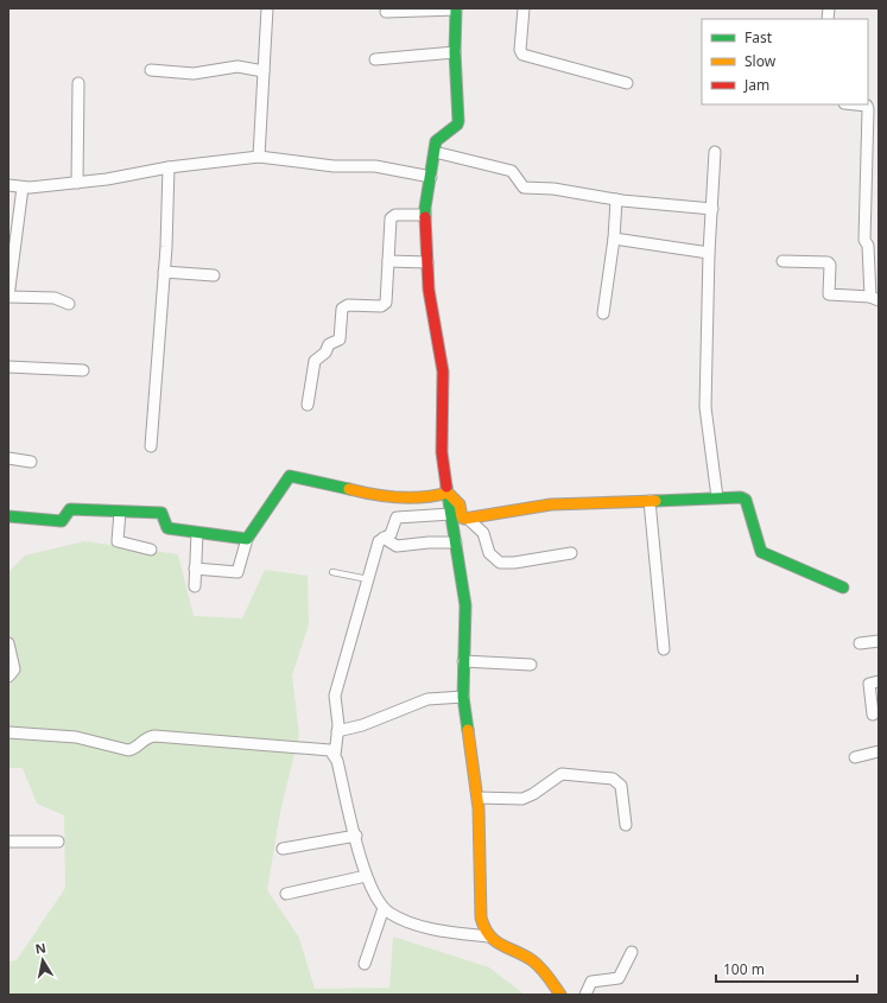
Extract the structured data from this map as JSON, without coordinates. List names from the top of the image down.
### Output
{
  "legend": ["Fast", "Slow", "Jam"],
  "scale_bar": "100 m",
  "north": "top"
}
